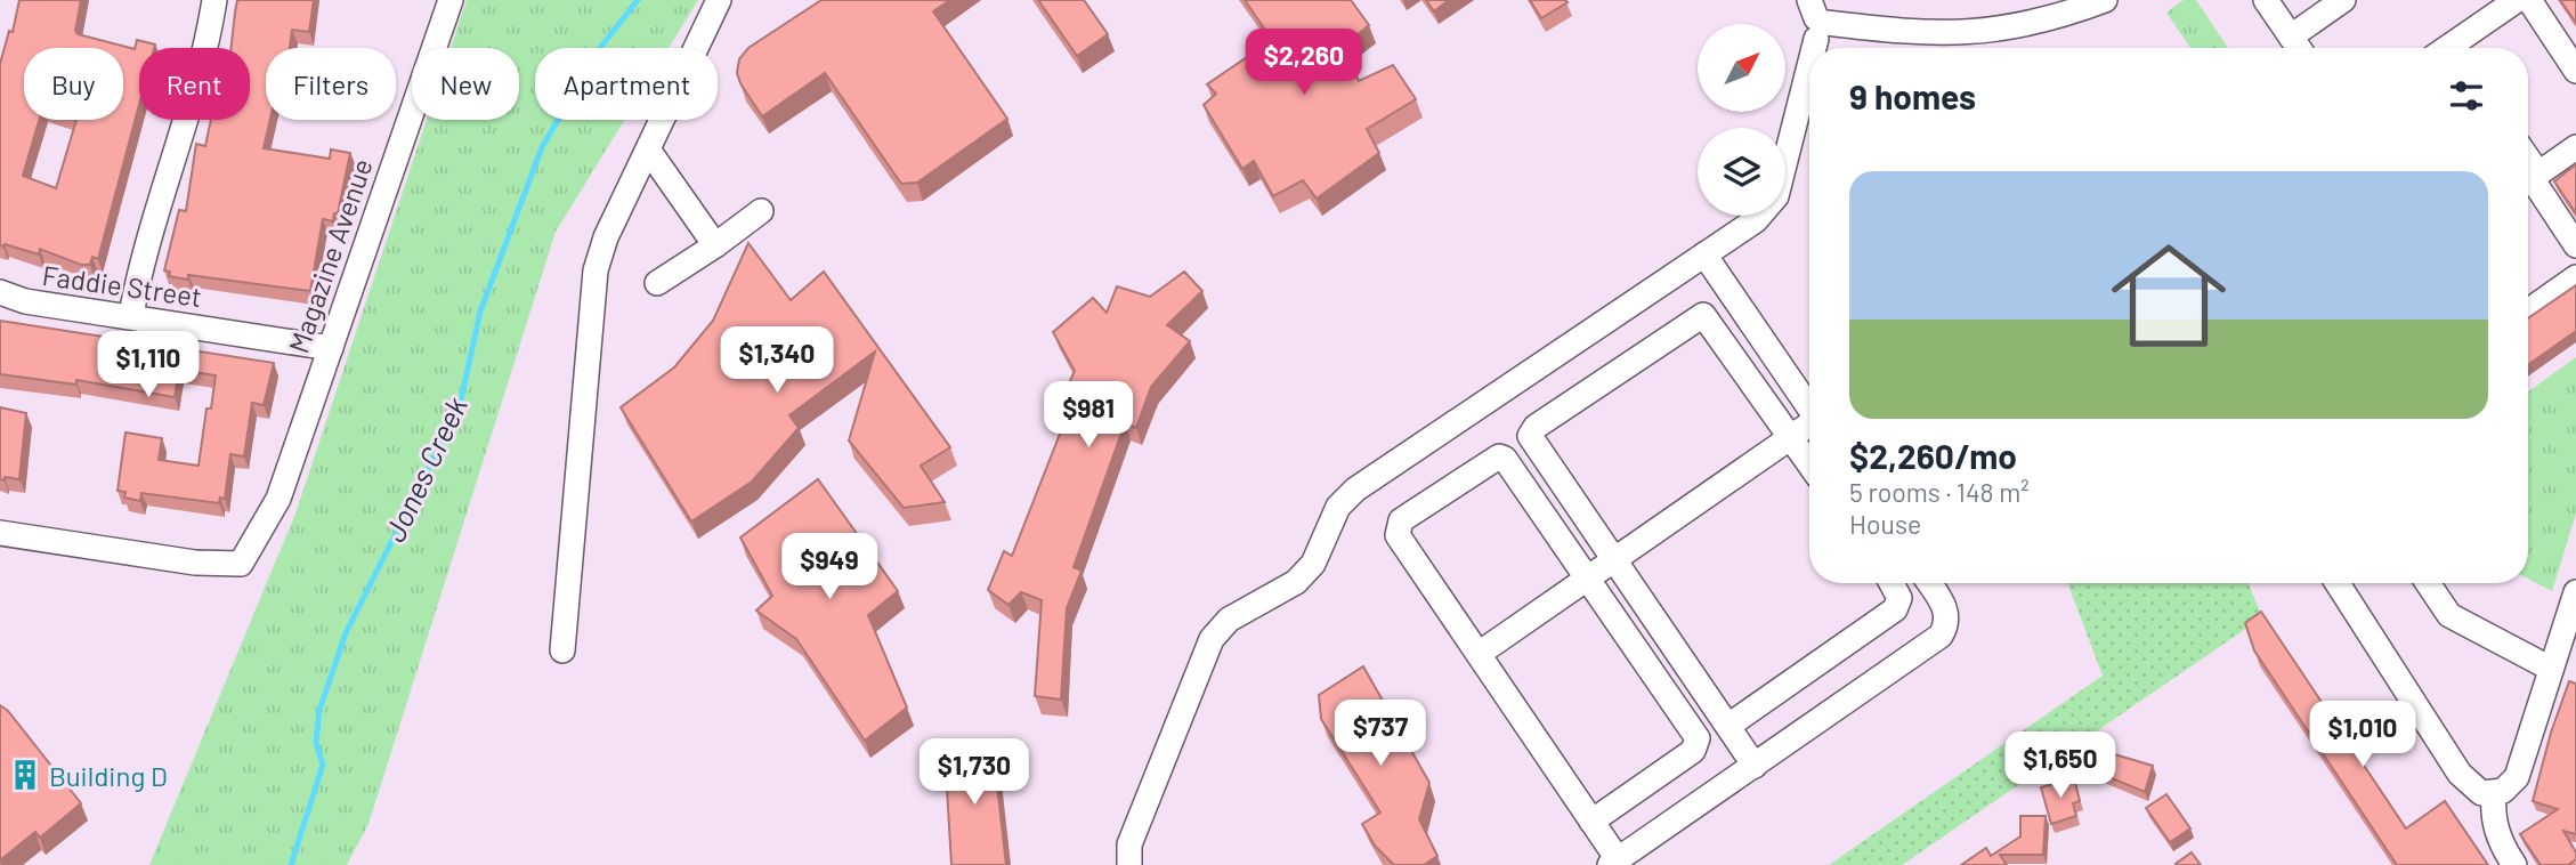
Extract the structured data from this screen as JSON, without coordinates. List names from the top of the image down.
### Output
{
  "streets": {
    "street": ["Magazine Avenue", "Faddie Street"]
  },
  "crossings": [
    ["Magazine Avenue", "Faddie Street"]
  ],
  "water": ["Jones Creek"],
  "places": {
    "building": ["Building D"]
  },
  "north": "top right",
  "page": {
    "price": [
      "$2,260",
      "$1,340",
      "$1,110",
      "$981",
      "$949",
      "$737",
      "$1,010",
      "$1,650",
      "$1,730"
    ],
    "chip": [
      "Buy",
      "Rent",
      "Filters",
      "New",
      "Apartment"
    ],
    "heading": "9 homes",
    "list": [
      {
        "name": "$2,260/mo",
        "note": "5 rooms · 148 m² · House"
      }
    ]
  }
}
